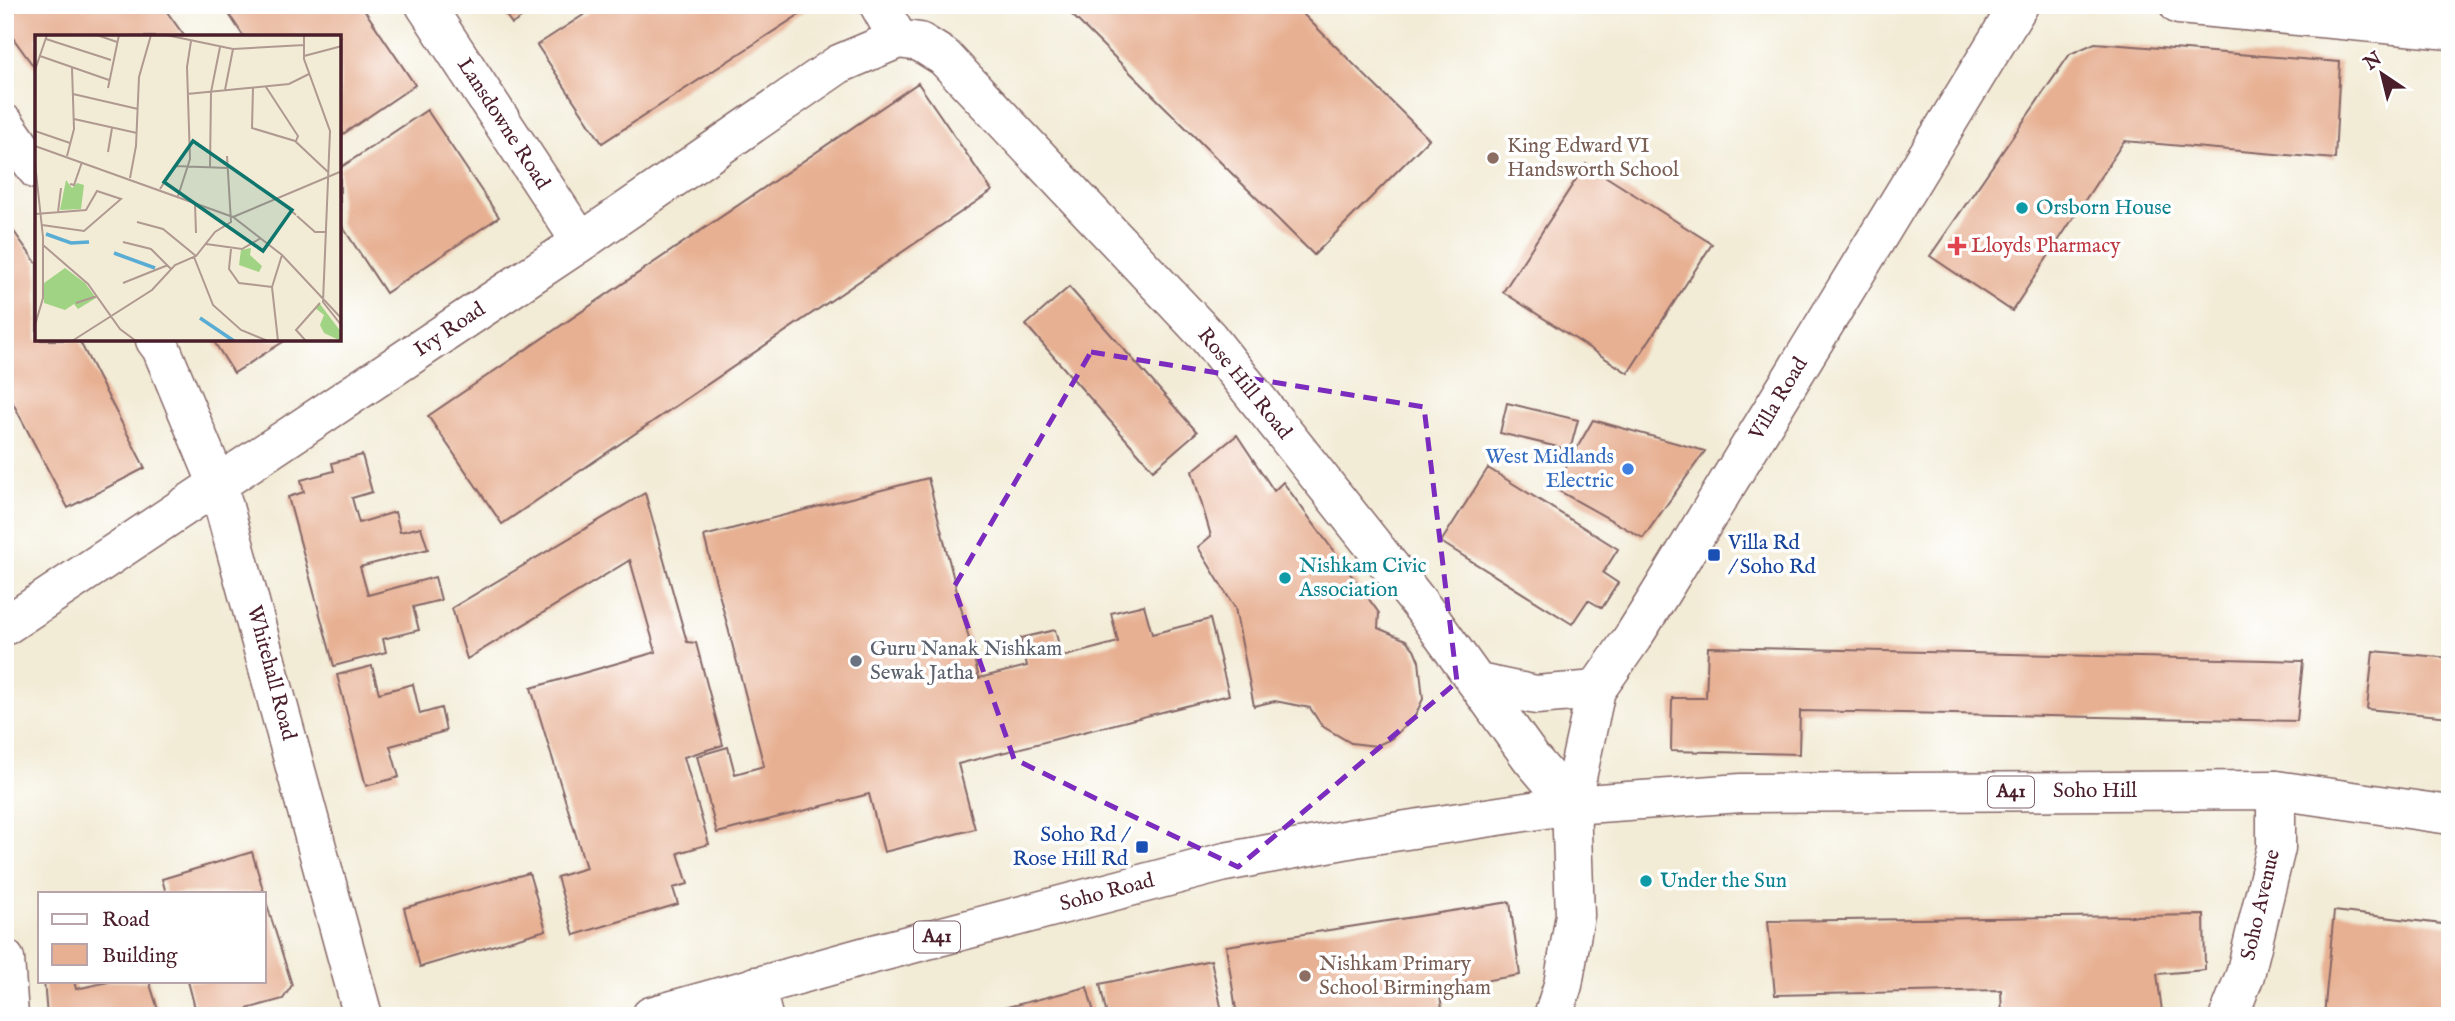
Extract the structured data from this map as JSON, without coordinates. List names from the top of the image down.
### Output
{
  "streets": {
    "main road": [
      "Lansdowne Road",
      "Ivy Road",
      "Rose Hill Road",
      "Villa Road",
      "Whitehall Road",
      "Soho Hill",
      "A41",
      "Soho Road",
      "Soho Avenue"
    ]
  },
  "crossings": [
    ["Lansdowne Road", "Ivy Road"],
    ["Ivy Road", "Rose Hill Road"],
    ["Ivy Road", "Whitehall Road"],
    ["Rose Hill Road", "Villa Road"],
    ["Rose Hill Road", "Soho Hill"],
    ["Rose Hill Road", "Soho Road"],
    ["Villa Road", "Soho Hill"],
    ["Villa Road", "Soho Road"],
    ["Soho Hill", "Soho Road"],
    ["Soho Hill", "Soho Avenue"]
  ],
  "places": {
    "other": [
      "King Edward VI Handsworth School",
      "Orsborn House",
      "West Midlands Electric",
      "Nishkam Civic Association",
      "Guru Nanak Nishkam Sewak Jatha",
      "Under the Sun",
      "Nishkam Primary School Birmingham"
    ],
    "health": ["Lloyds Pharmacy"],
    "transit": ["Villa Rd / Soho Rd", "Soho Rd / Rose Hill Rd"]
  },
  "legend": ["Road", "Building"],
  "north": "top left"
}
